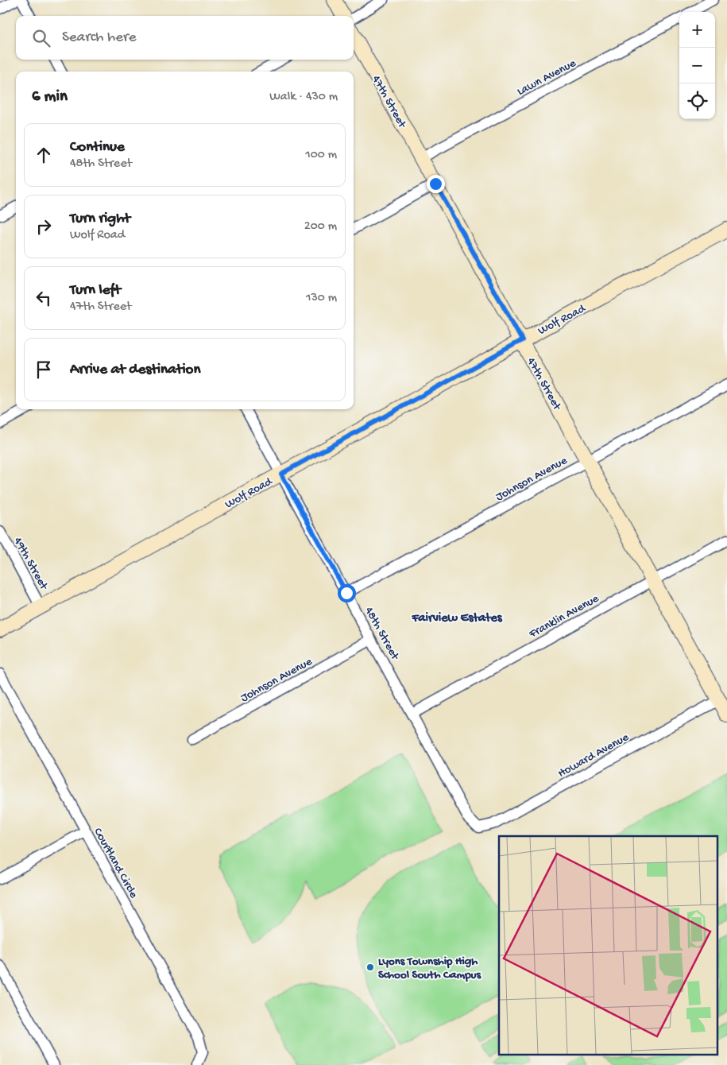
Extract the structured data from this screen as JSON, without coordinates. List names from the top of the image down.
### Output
{
  "streets": {
    "main road": ["47th Street", "Wolf Road"],
    "street": [
      "Lawn Avenue",
      "Johnson Avenue",
      "49th Street",
      "Franklin Avenue",
      "48th Street",
      "Howard Avenue",
      "Courtland Circle"
    ]
  },
  "crossings": [
    ["Lawn Avenue", "47th Street"],
    ["47th Street", "Wolf Road"],
    ["47th Street", "Johnson Avenue"],
    ["47th Street", "Franklin Avenue"],
    ["47th Street", "Howard Avenue"],
    ["Wolf Road", "49th Street"],
    ["Wolf Road", "48th Street"],
    ["Johnson Avenue", "48th Street"],
    ["Franklin Avenue", "48th Street"],
    ["48th Street", "Howard Avenue"]
  ],
  "districts": ["Fairview Estates"],
  "places": ["Lyons Township High School South Campus"],
  "page": {
    "map_buttons": ["+", "−"],
    "search": "Search here",
    "heading": ["6 min", "Walk · 430 m"],
    "list": [
      ["Continue", "48th Street", "100 m"],
      ["Turn right", "Wolf Road", "200 m"],
      ["Turn left", "47th Street", "130 m"],
      "Arrive at destination"
    ]
  }
}
